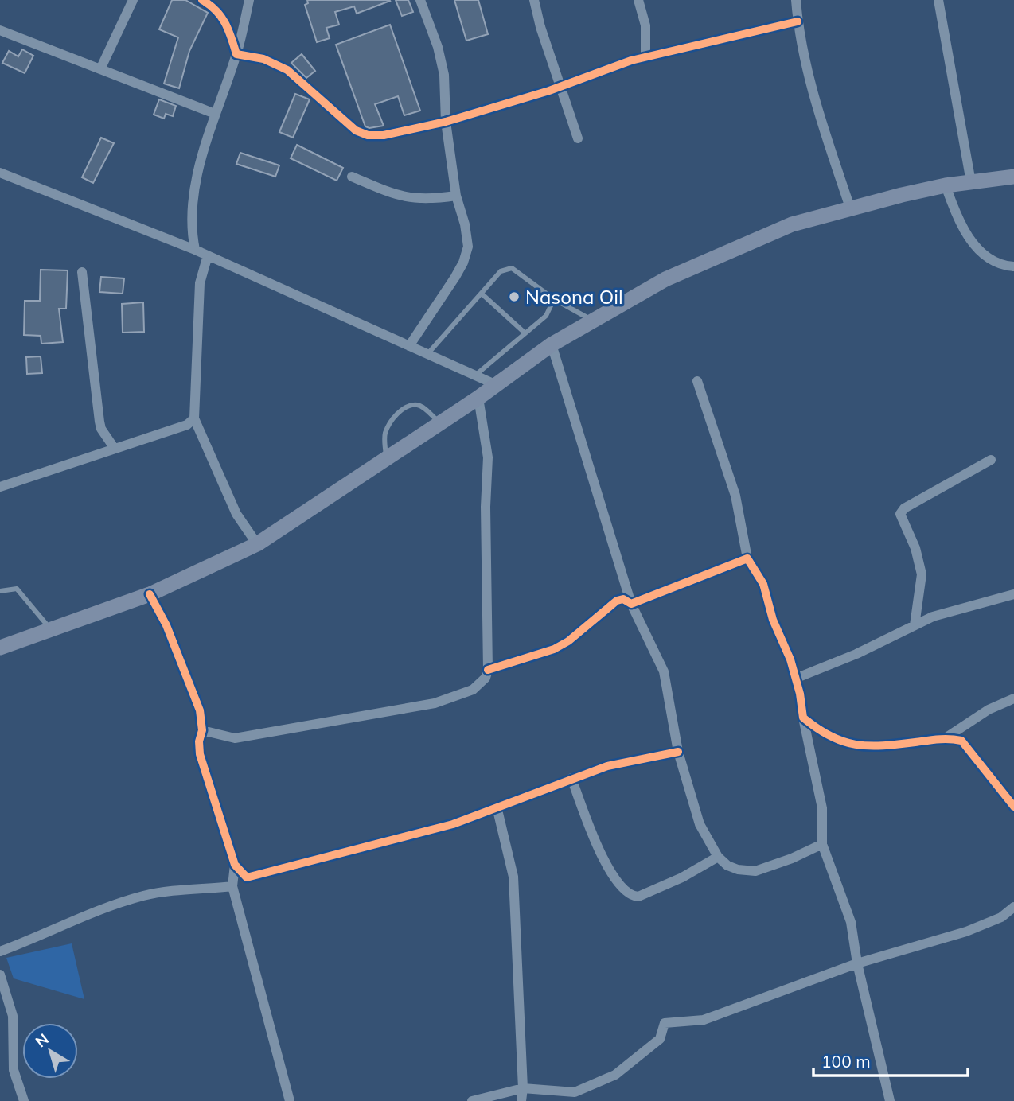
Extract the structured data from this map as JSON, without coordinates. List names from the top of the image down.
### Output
{
  "places": ["Nasona Oil"],
  "scale_bar": "100 m",
  "north": "top left"
}
